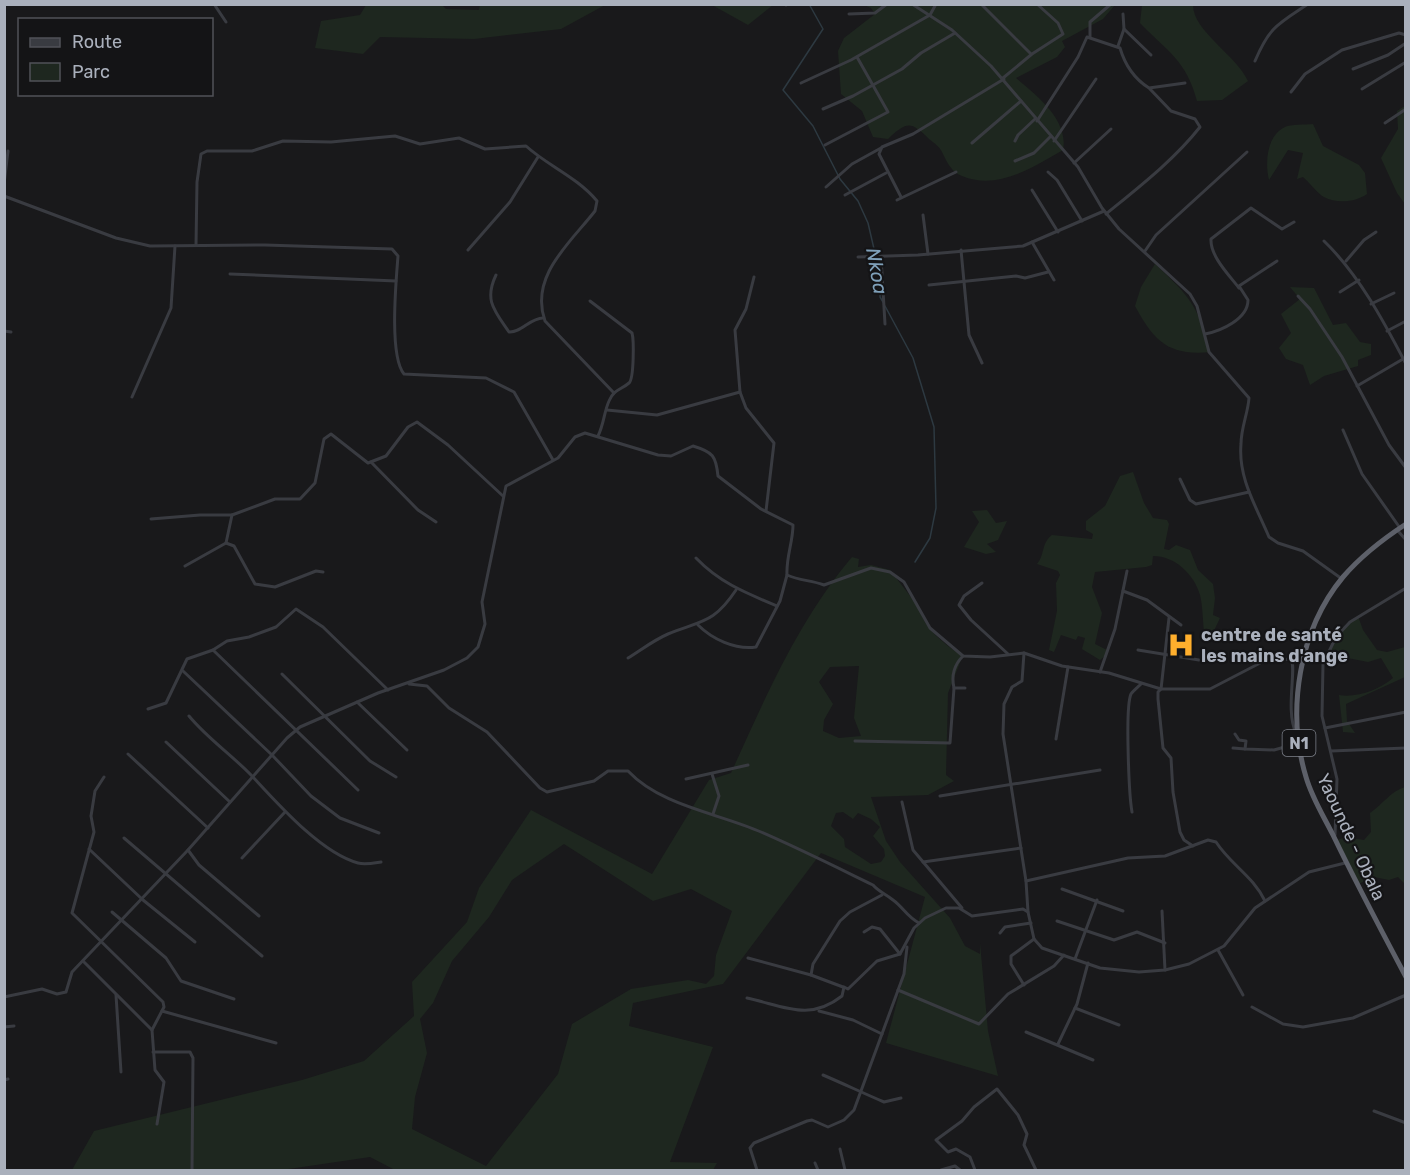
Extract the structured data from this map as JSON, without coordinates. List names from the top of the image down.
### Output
{
  "streets": {
    "highway": ["N1", "Yaounde - Obala"]
  },
  "water": ["Nkoa"],
  "places": {
    "hospital": ["centre de santé les mains d'ange"]
  },
  "legend": ["Route", "Parc"]
}
